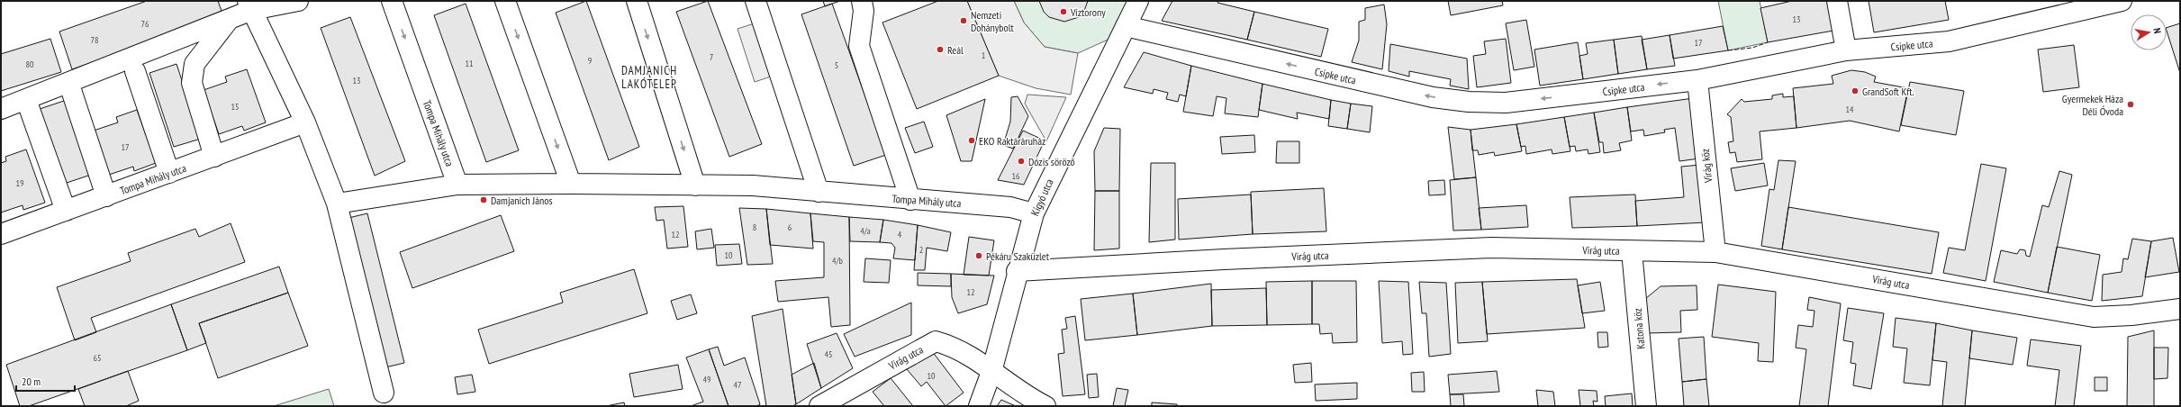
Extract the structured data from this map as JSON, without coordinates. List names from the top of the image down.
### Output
{
  "streets": {
    "street": [
      "Csipke utca",
      "Tompa Mihály utca",
      "Virág köz",
      "Kígyó utca",
      "Virág utca",
      "Katona köz"
    ]
  },
  "crossings": [
    ["Csipke utca", "Virág köz"],
    ["Csipke utca", "Kígyó utca"],
    ["Tompa Mihály utca", "Kígyó utca"],
    ["Virág köz", "Virág utca"],
    ["Kígyó utca", "Virág utca"],
    ["Virág utca", "Katona köz"]
  ],
  "one_way": ["Csipke utca"],
  "districts": ["DAMJANICH LAKÓTELEP"],
  "places": [
    "Víztorony",
    "Nemzeti Dohánybolt",
    "Reál",
    "GrandSoft Kft.",
    "Gyermekek Háza Déli Óvoda",
    "EKO Raktáráruház",
    "Dózis söröző",
    "Damjanich János",
    "Pékáru Szaküzlet"
  ],
  "house_numbers": [
    "13",
    "76",
    "78",
    "17",
    "1",
    "7",
    "9",
    "11",
    "80",
    "5",
    "13",
    "15",
    "14",
    "17",
    "16",
    "19",
    "8",
    "6",
    "4/a",
    "12",
    "4",
    "2",
    "10",
    "4/b",
    "12",
    "45",
    "65",
    "10",
    "49",
    "47"
  ],
  "scale_bar": "20 m",
  "north": "right"
}
